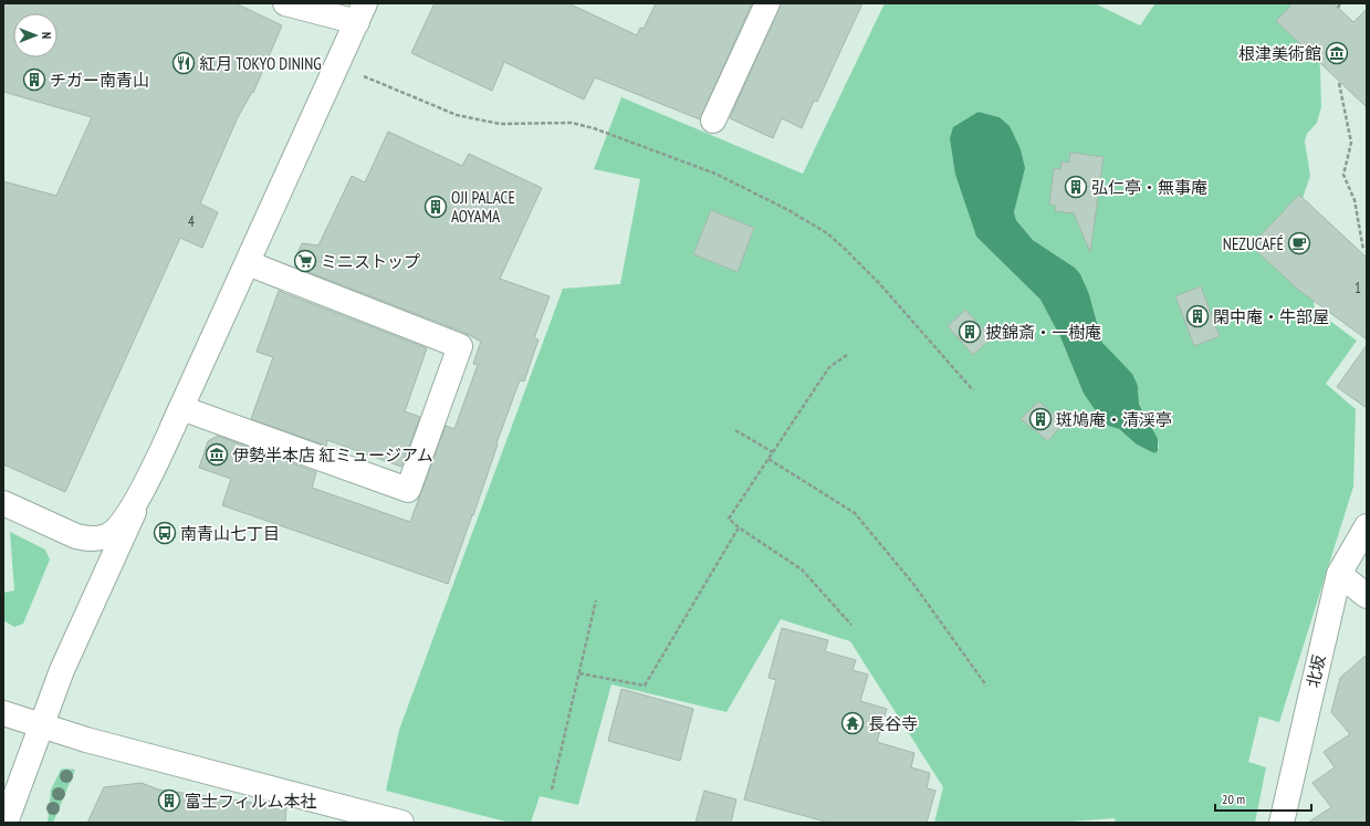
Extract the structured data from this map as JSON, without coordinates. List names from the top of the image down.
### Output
{
  "streets": {
    "street": ["北坂"]
  },
  "places": {
    "museum": ["根津美術館", "伊勢半本店 紅ミュージアム"],
    "restaurant": ["紅月 TOKYO DINING"],
    "building": [
      "チガー南青山",
      "弘仁亭・無事庵",
      "OJI PALACE AOYAMA",
      "閑中庵・牛部屋",
      "披錦斎・一樹庵",
      "斑鳩庵・清渓亭",
      "富士フィルム本社"
    ],
    "cafe": ["NEZUCAFÉ"],
    "supermarket": ["ミニストップ"],
    "bus stop": ["南青山七丁目"],
    "temple": ["長谷寺"]
  },
  "house_numbers": ["4", "1"],
  "scale_bar": "20 m",
  "north": "right"
}
